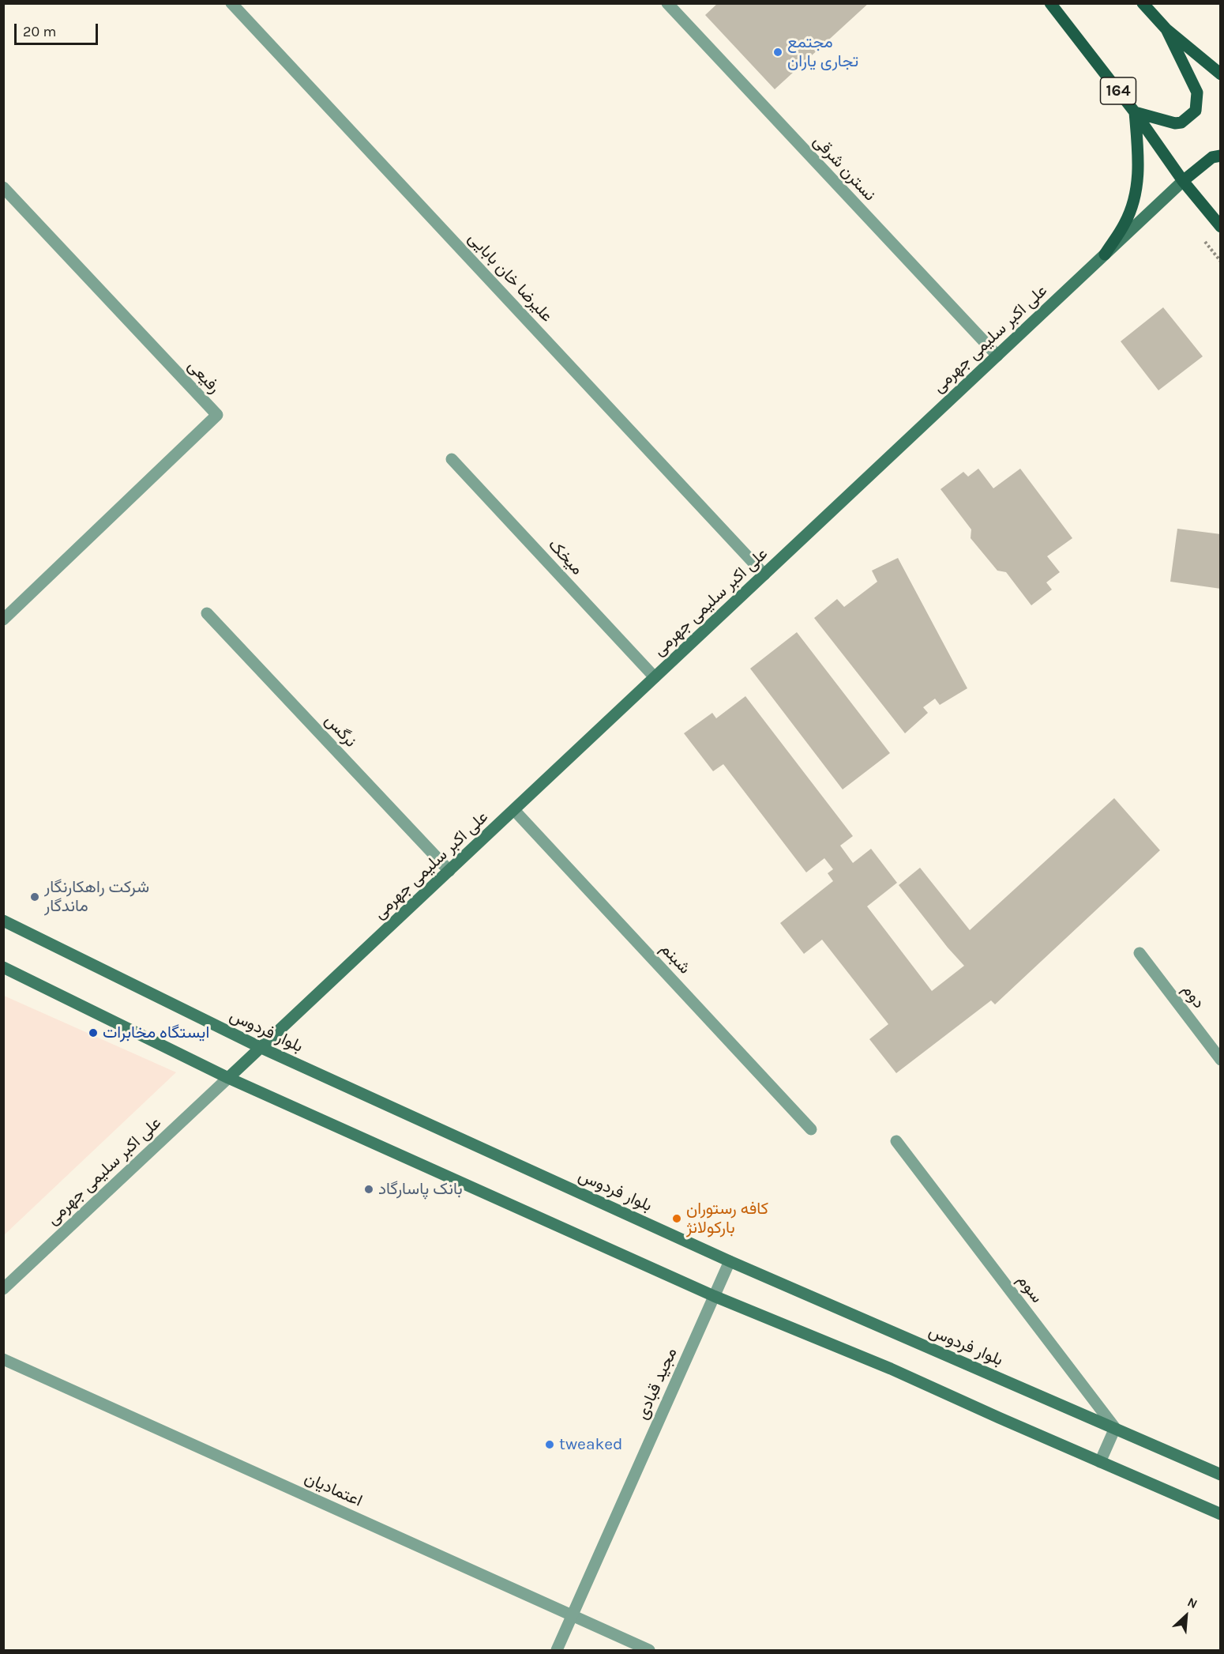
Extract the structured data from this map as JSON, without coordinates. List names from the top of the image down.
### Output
{
  "streets": {
    "main road": ["164", "علی اکبر سلیمی جهرمی", "بلوار فردوس"],
    "street": [
      "نسترن شرقی",
      "علیرضا خان بابایی",
      "رفیعی",
      "میخک",
      "نرگس",
      "شبنم",
      "دوم",
      "سوم",
      "مجید قبادی",
      "اعتمادیان"
    ]
  },
  "crossings": [
    ["164", "علی اکبر سلیمی جهرمی"],
    ["نسترن شرقی", "علی اکبر سلیمی جهرمی"],
    ["علیرضا خان بابایی", "علی اکبر سلیمی جهرمی"],
    ["علی اکبر سلیمی جهرمی", "میخک"],
    ["علی اکبر سلیمی جهرمی", "نرگس"],
    ["علی اکبر سلیمی جهرمی", "شبنم"],
    ["علی اکبر سلیمی جهرمی", "بلوار فردوس"],
    ["بلوار فردوس", "سوم"],
    ["بلوار فردوس", "مجید قبادی"],
    ["مجید قبادی", "اعتمادیان"]
  ],
  "places": [
    "مجتمع تجاری یاران",
    "شرکت راهکارنگار ماندگار",
    "ایستگاه مخابرات",
    "بانک پاسارگاد",
    "کافه رستوران بارکولانژ",
    "tweaked"
  ],
  "scale_bar": "20 m",
  "north": "top right"
}
